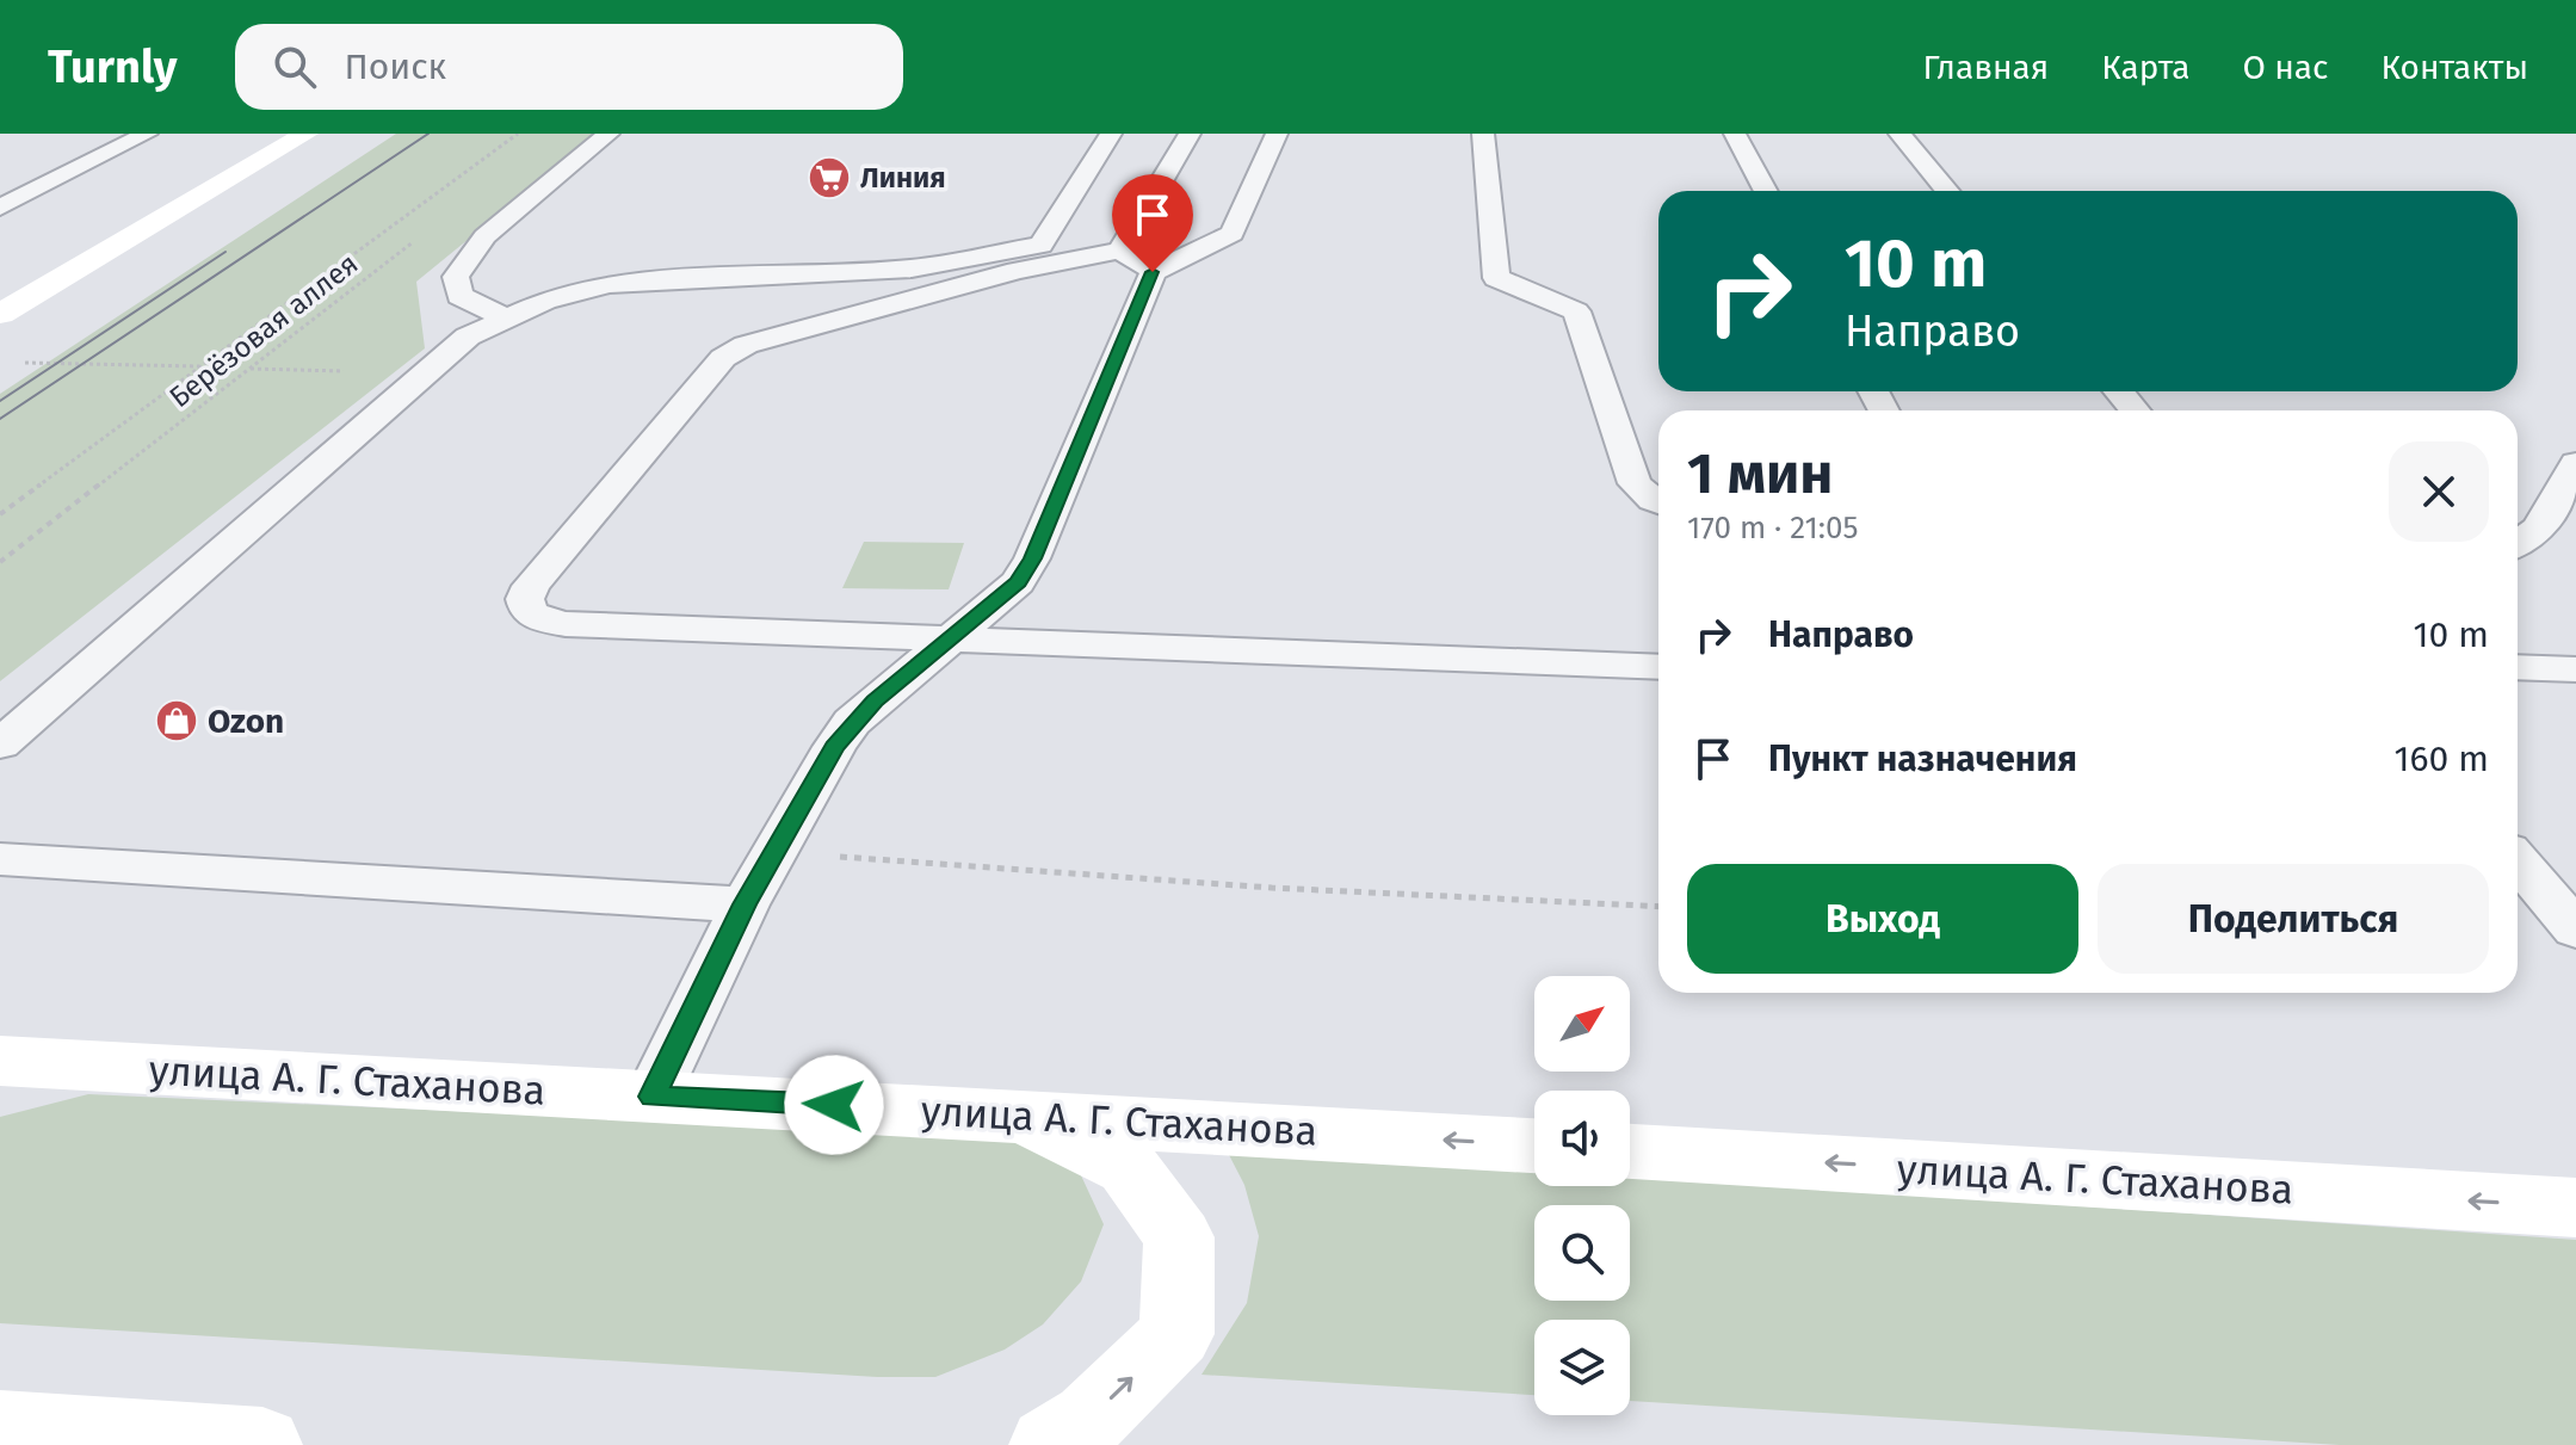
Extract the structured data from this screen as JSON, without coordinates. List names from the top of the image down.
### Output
{
  "streets": {
    "main road": ["улица А. Г. Стаханова"],
    "path": ["Берёзовая аллея"]
  },
  "one_way": ["улица А. Г. Стаханова"],
  "places": {
    "supermarket": ["Линия"],
    "shop": ["Ozon"]
  },
  "north": "top right",
  "page": {
    "header": "Turnly",
    "search": "Поиск",
    "nav": [
      "Главная",
      "Карта",
      "О нас",
      "Контакты"
    ],
    "turn": ["10 m", "Направо"],
    "heading": ["1 мин", "170 m · 21:05"],
    "list": [
      {
        "name": "Направо",
        "value": "10 m"
      },
      {
        "name": "Пункт назначения",
        "value": "160 m"
      }
    ],
    "buttons": ["Выход", "Поделиться"]
  }
}
